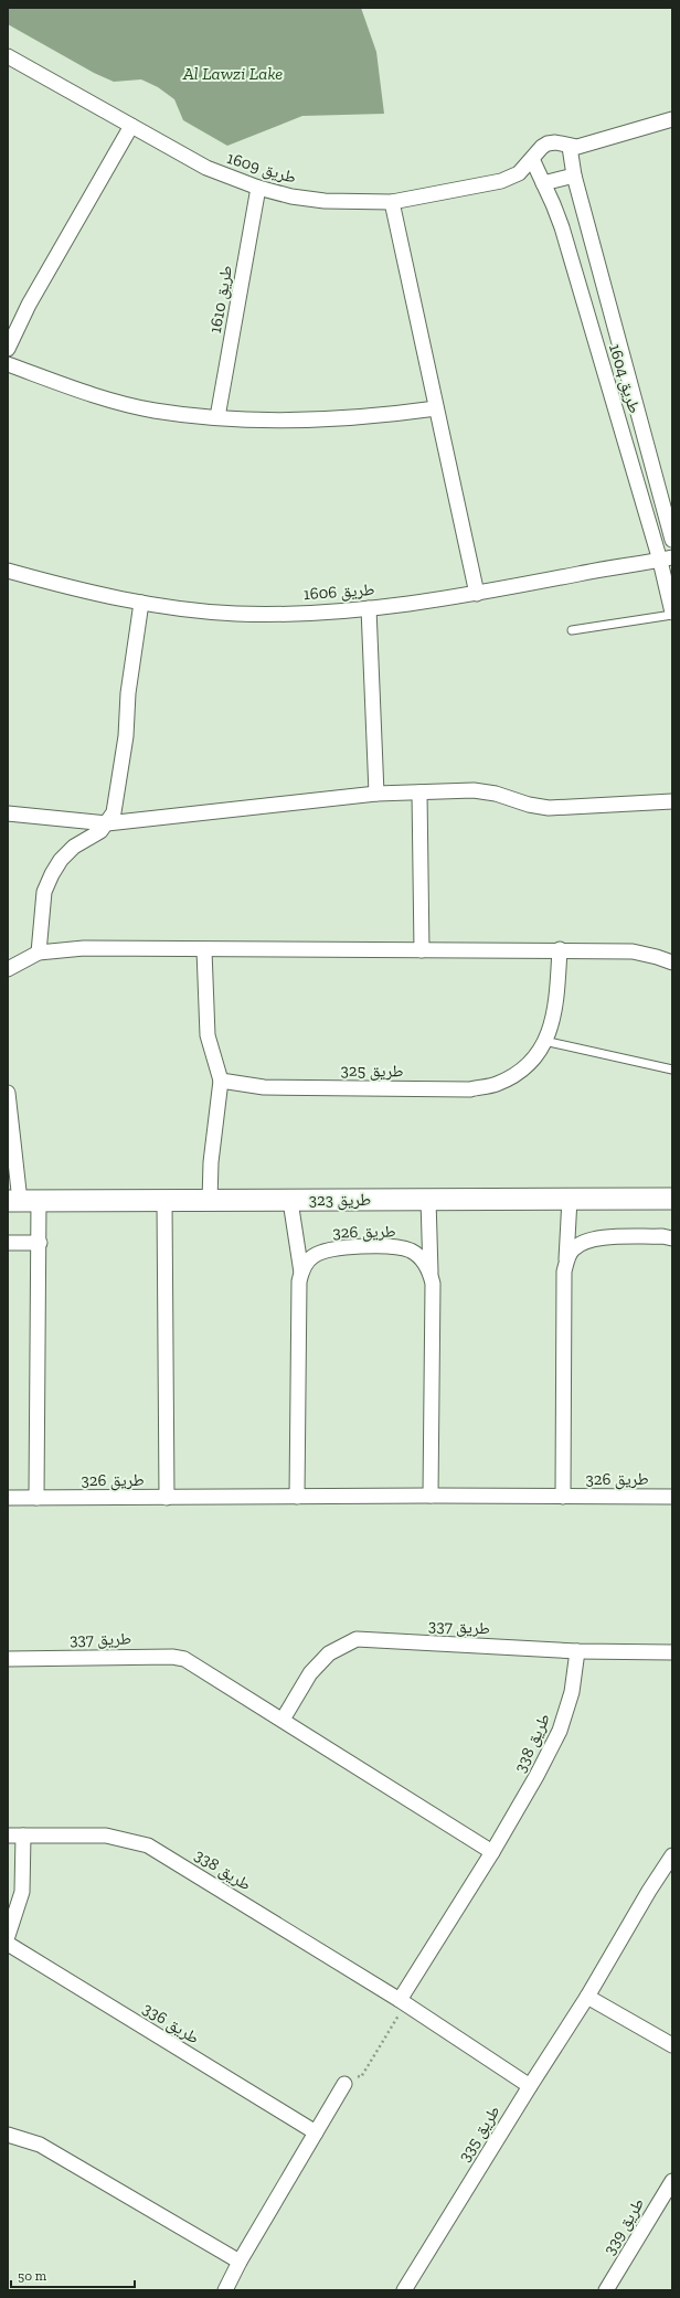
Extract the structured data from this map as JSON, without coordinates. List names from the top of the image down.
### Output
{
  "streets": {
    "street": [
      "طريق 1609",
      "طريق 1610",
      "طريق 1604",
      "طريق 1606",
      "طريق 325",
      "طريق 323",
      "طريق 326",
      "طريق 337",
      "طريق 338",
      "طريق 336",
      "طريق 335",
      "طريق 339"
    ]
  },
  "crossings": [
    ["طريق 1609", "طريق 1610"],
    ["طريق 1604", "طريق 1606"],
    ["طريق 323", "طريق 326"],
    ["طريق 337", "طريق 338"],
    ["طريق 338", "طريق 335"]
  ],
  "water": ["Al Lawzi Lake"],
  "scale_bar": "50 m"
}
